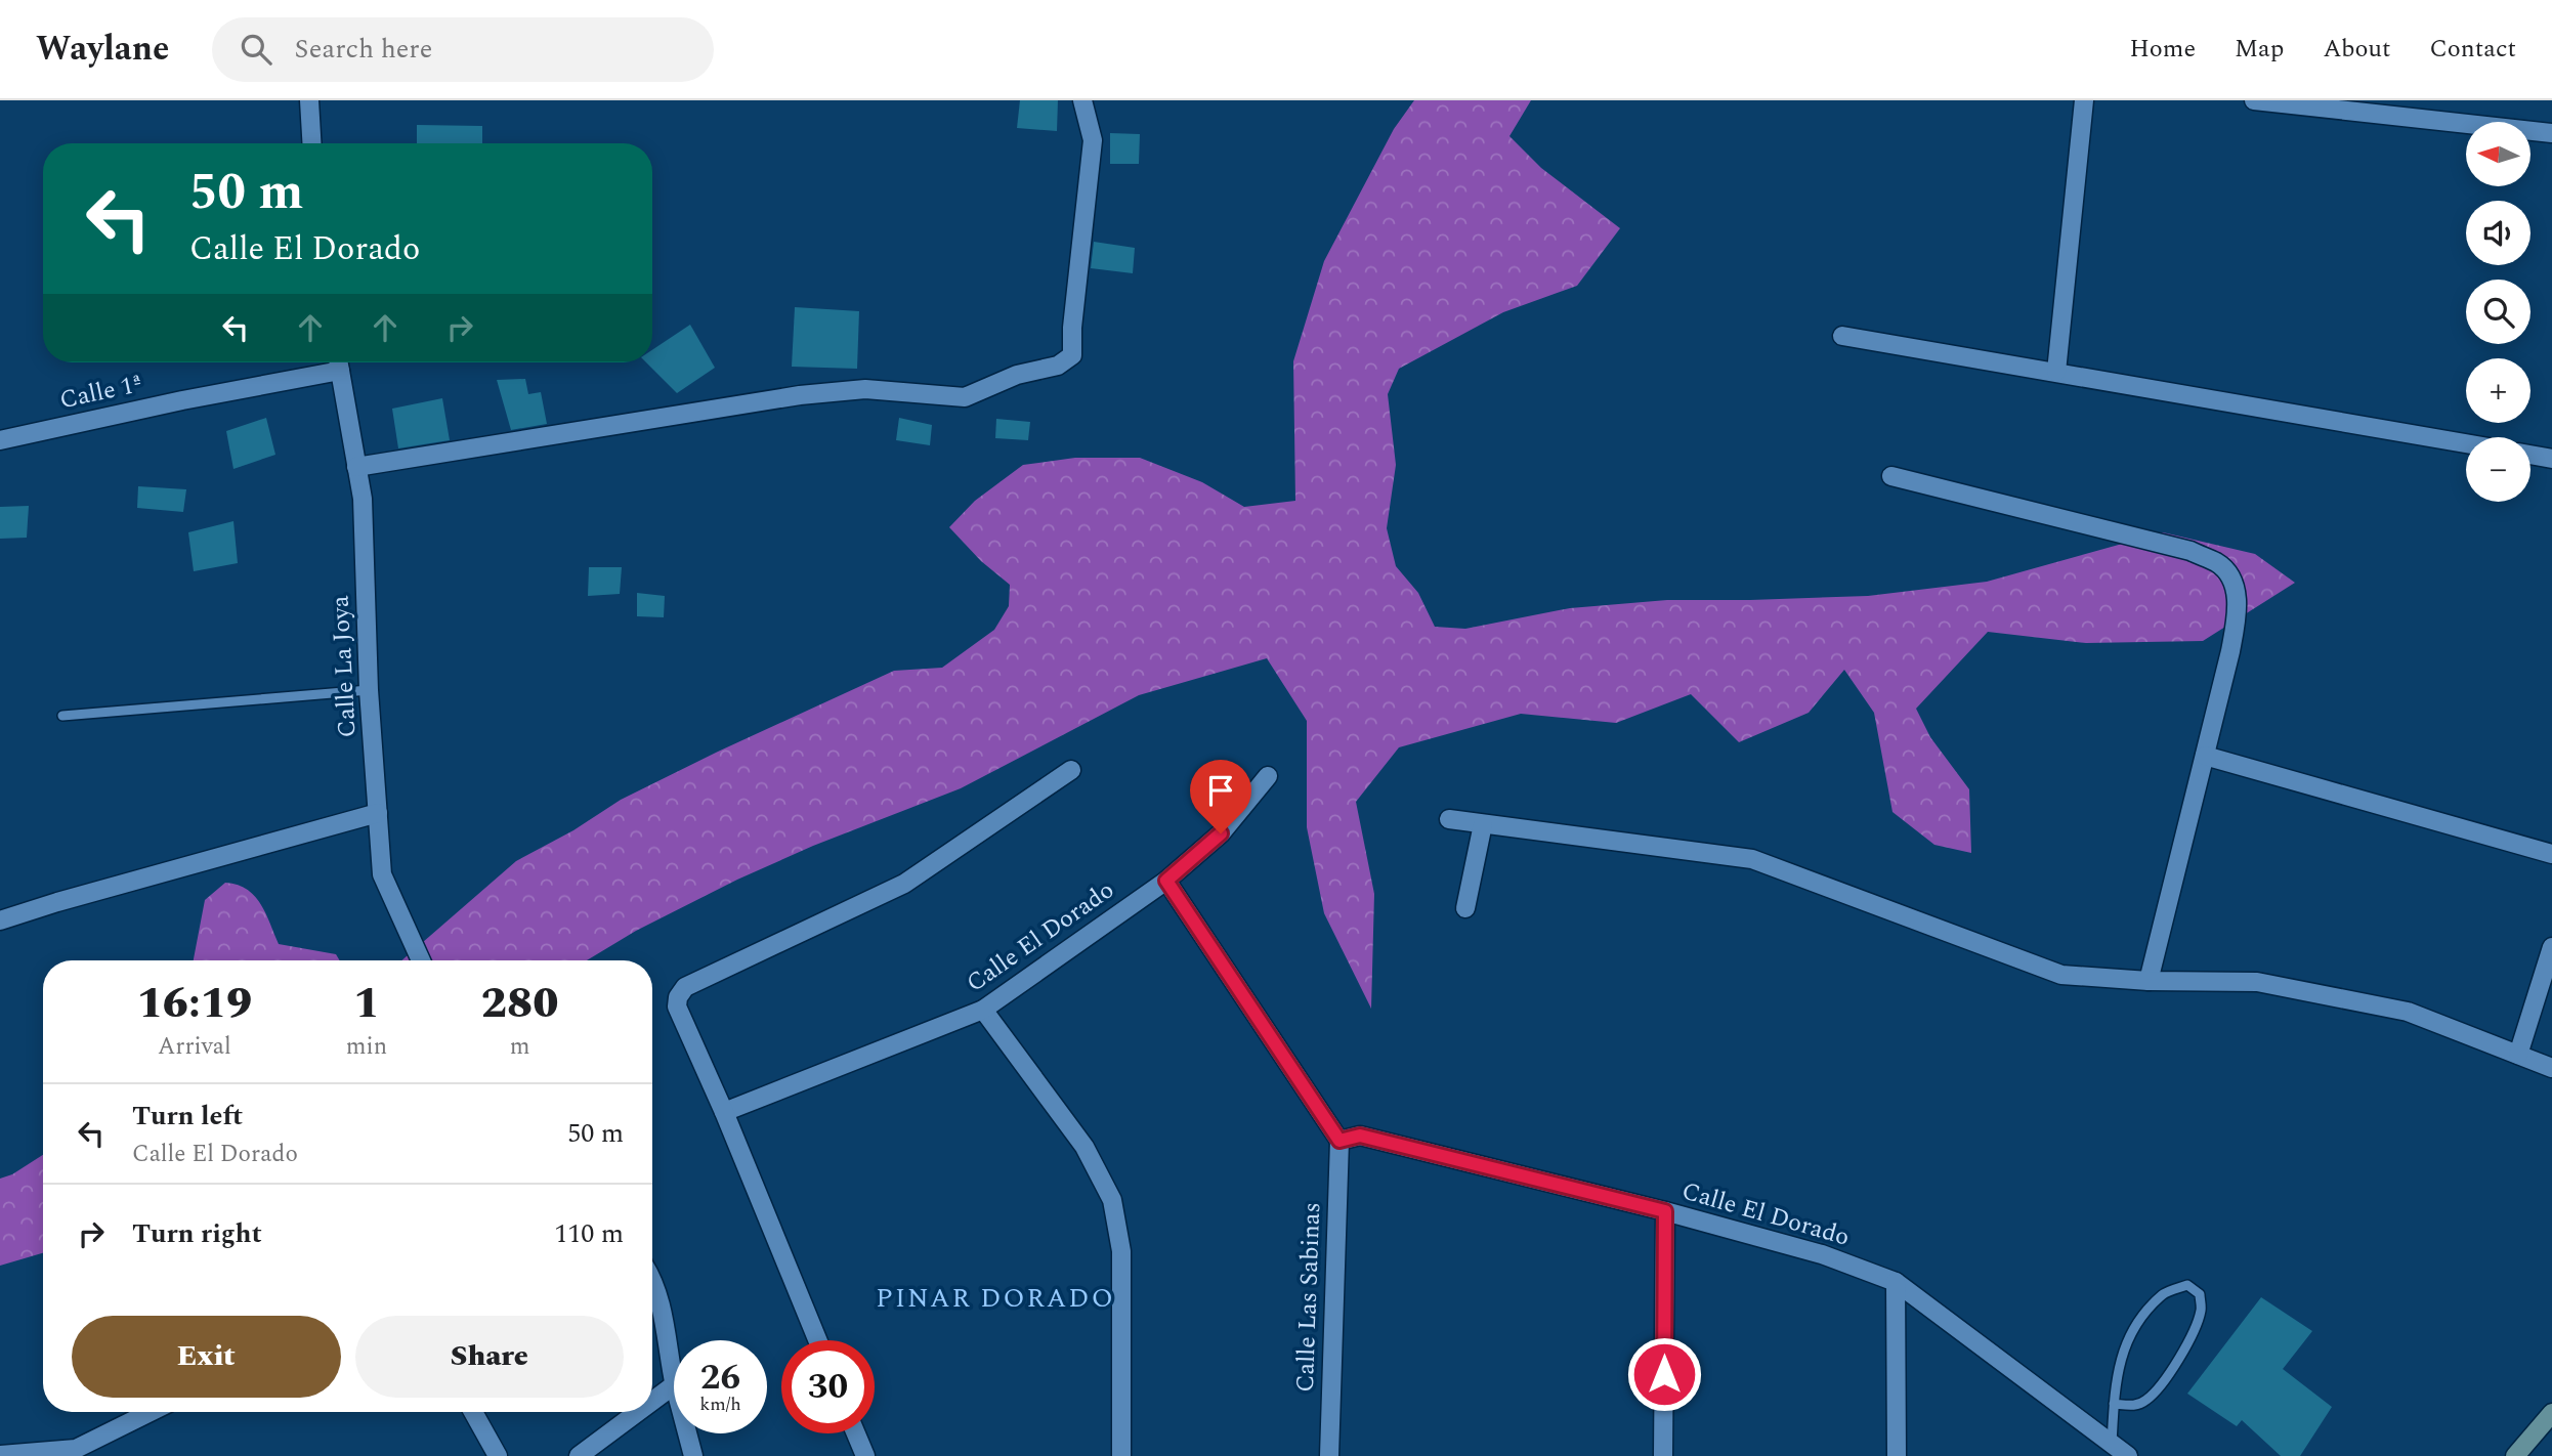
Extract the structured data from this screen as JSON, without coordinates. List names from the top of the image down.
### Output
{
  "streets": {
    "street": [
      "Calle 1ª",
      "Calle La Joya",
      "Calle El Dorado",
      "Calle Las Sabinas"
    ]
  },
  "crossings": [
    ["Calle El Dorado", "Calle Las Sabinas"]
  ],
  "districts": ["PINAR DORADO"],
  "north": "left",
  "page": {
    "header": "Waylane",
    "search": "Search here",
    "nav": [
      "Home",
      "Map",
      "About",
      "Contact"
    ],
    "map_buttons": ["+", "−"],
    "turn": ["50 m", "Calle El Dorado"],
    "eta": [
      "16:19",
      "Arrival",
      "1",
      "min",
      "280",
      "m"
    ],
    "list": [
      {
        "name": "Turn left",
        "note": "Calle El Dorado",
        "value": "50 m"
      },
      {
        "name": "Turn right",
        "value": "110 m"
      }
    ],
    "buttons": ["Exit", "Share"],
    "speed": "26 km/h",
    "limit": "30"
  }
}
